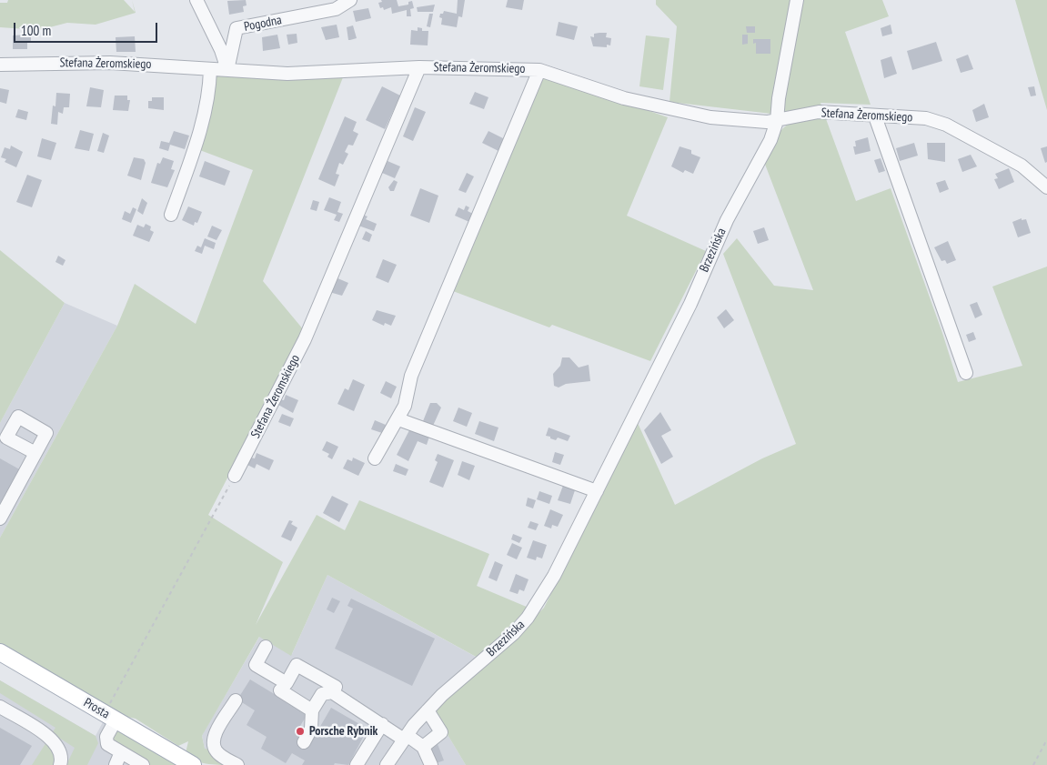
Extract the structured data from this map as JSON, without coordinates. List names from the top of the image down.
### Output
{
  "streets": {
    "main road": ["Prosta"],
    "street": ["Pogodna", "Stefana Żeromskiego", "Brzezińska"]
  },
  "crossings": [
    ["Pogodna", "Stefana Żeromskiego"],
    ["Stefana Żeromskiego", "Brzezińska"]
  ],
  "places": ["Porsche Rybnik"],
  "scale_bar": "100 m"
}
